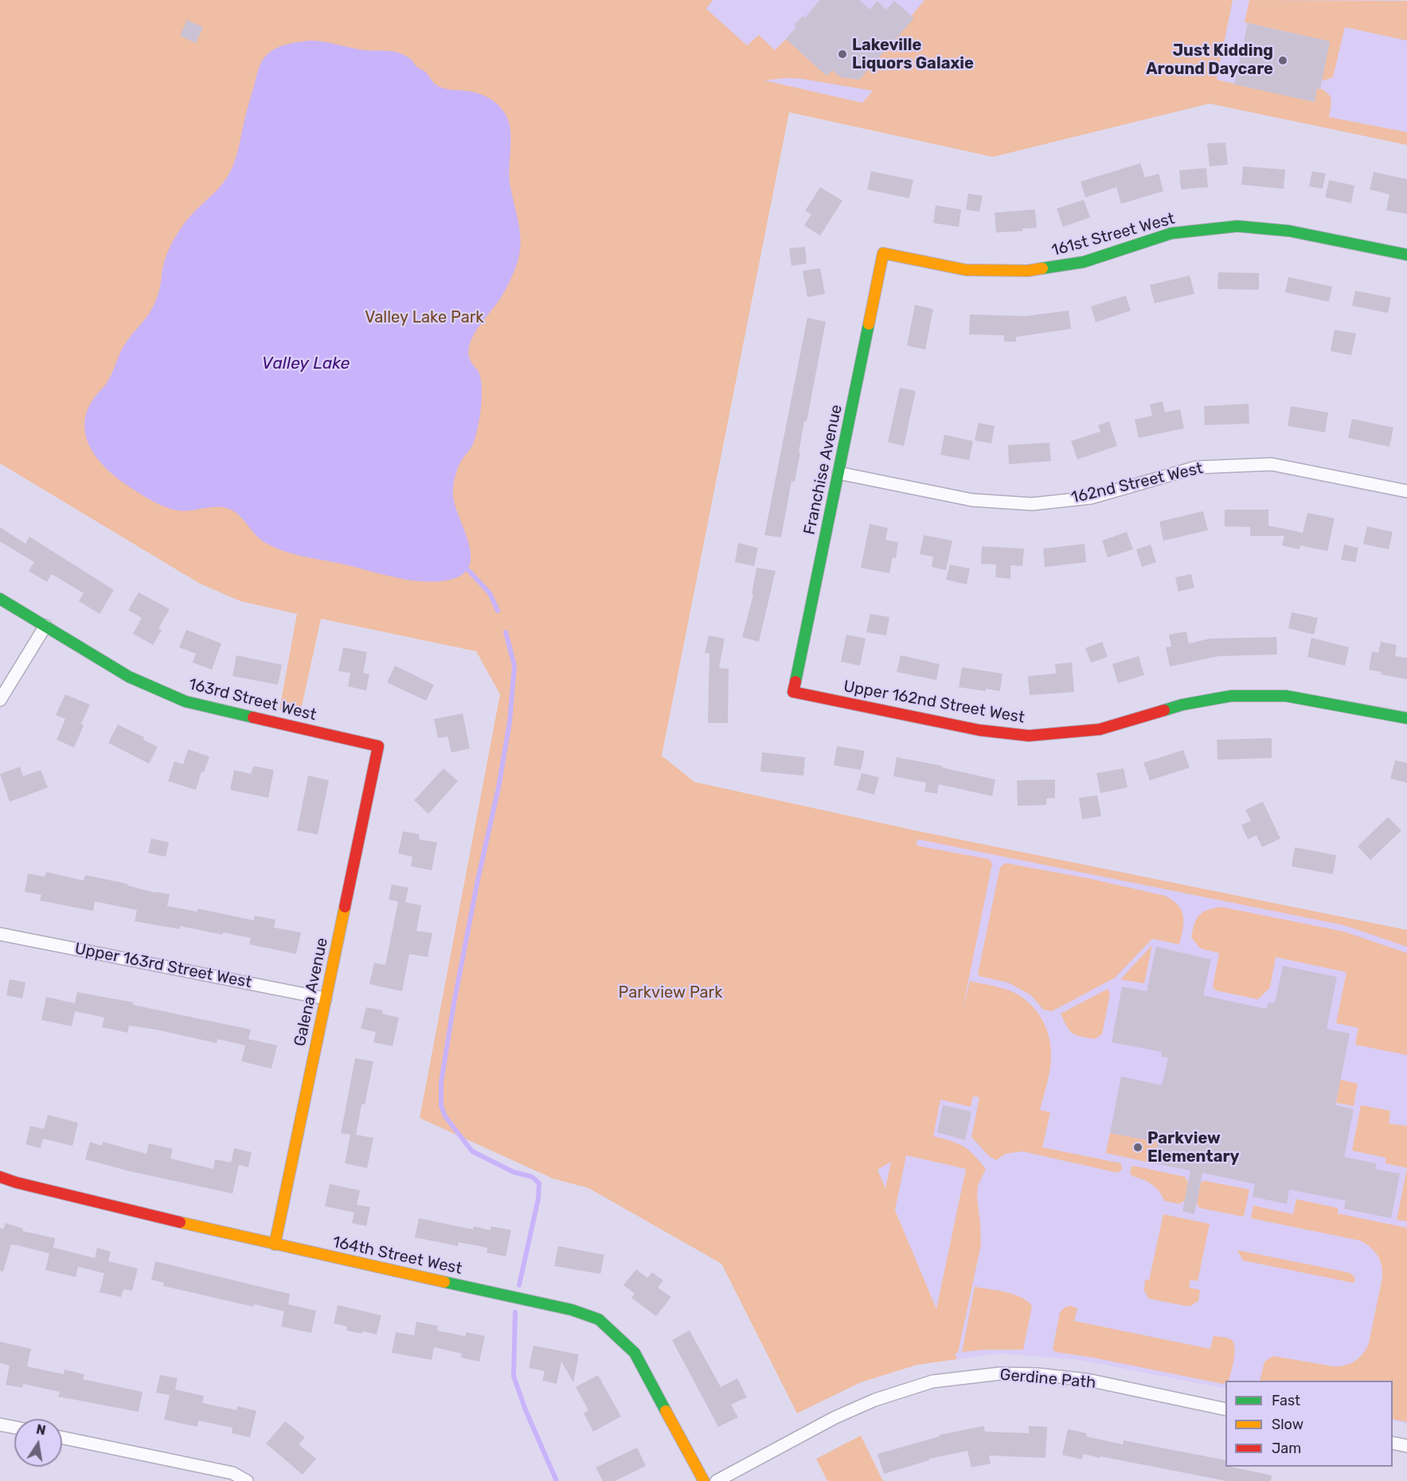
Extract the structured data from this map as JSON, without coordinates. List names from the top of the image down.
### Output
{
  "streets": {
    "street": [
      "161st Street West",
      "Franchise Avenue",
      "162nd Street West",
      "163rd Street West",
      "Upper 162nd Street West",
      "Upper 163rd Street West",
      "Galena Avenue",
      "164th Street West",
      "Gerdine Path"
    ]
  },
  "crossings": [
    ["161st Street West", "Franchise Avenue"],
    ["Franchise Avenue", "162nd Street West"],
    ["Franchise Avenue", "Upper 162nd Street West"],
    ["163rd Street West", "Galena Avenue"],
    ["Upper 163rd Street West", "Galena Avenue"],
    ["Galena Avenue", "164th Street West"]
  ],
  "water": ["Valley Lake"],
  "parks": ["Valley Lake Park", "Parkview Park"],
  "places": ["Lakeville Liquors Galaxie", "Just Kidding Around Daycare", "Parkview Elementary"],
  "legend": ["Fast", "Slow", "Jam"],
  "north": "top"
}
